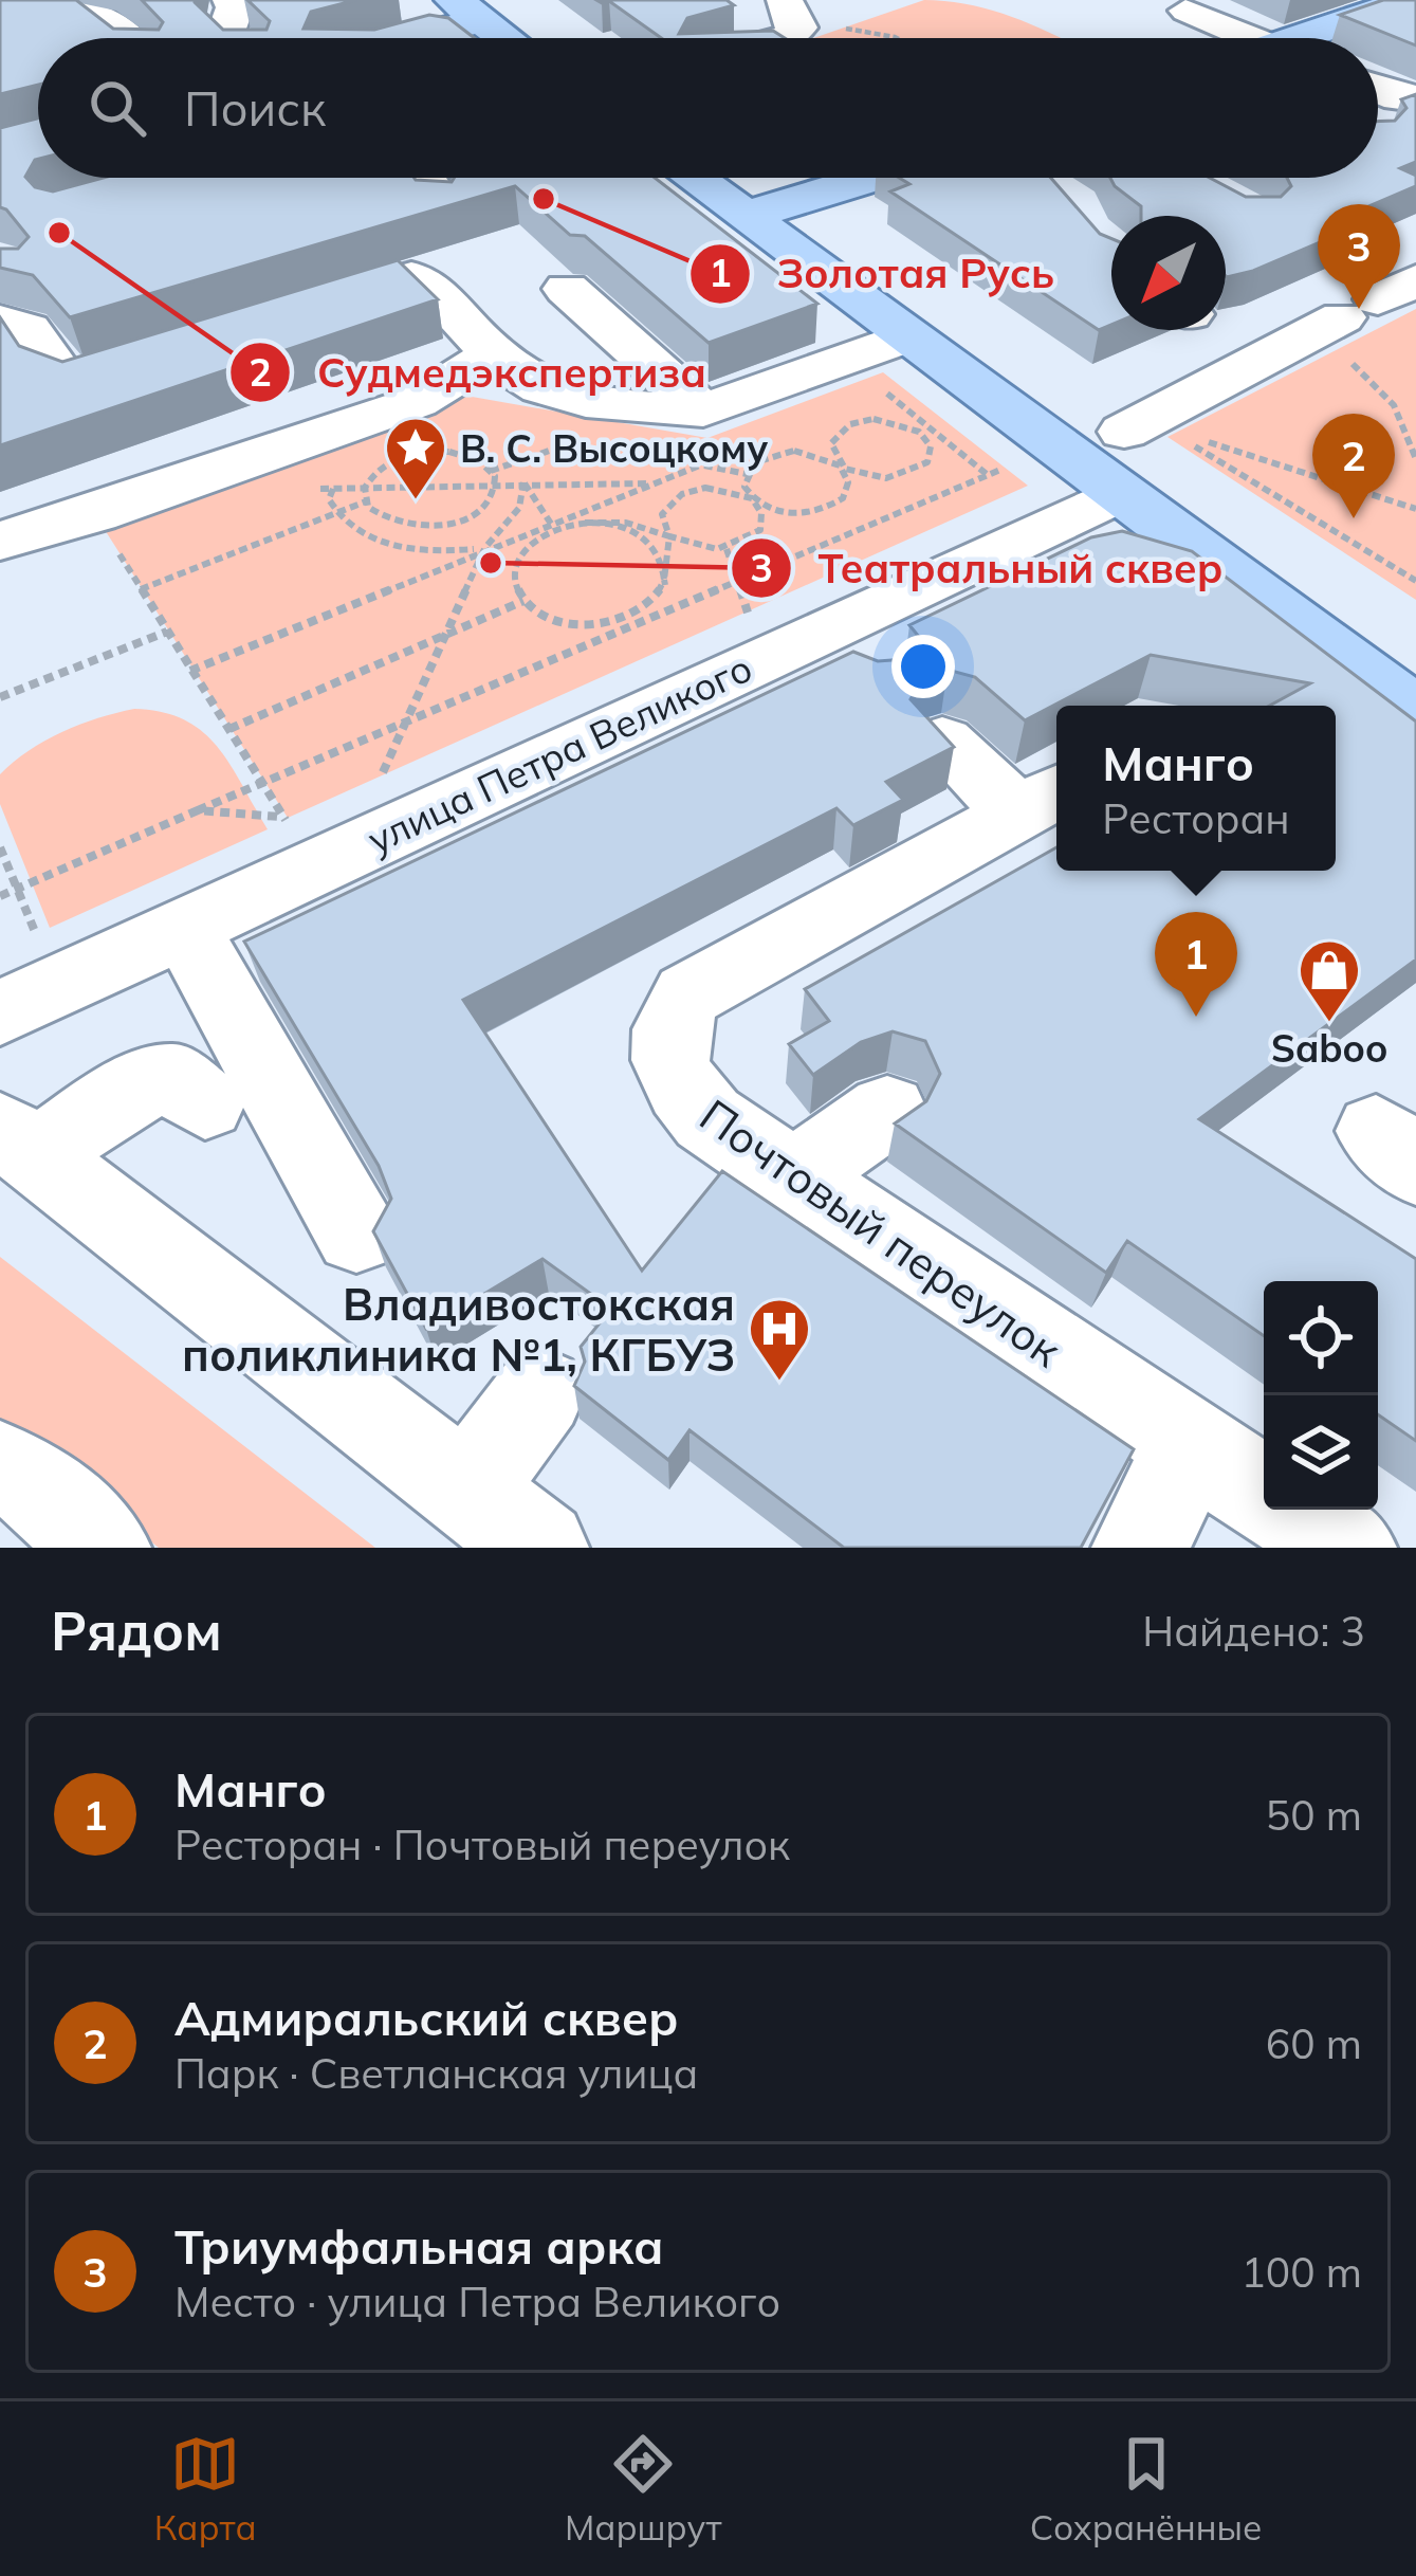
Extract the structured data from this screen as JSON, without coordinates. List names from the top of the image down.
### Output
{
  "streets": {
    "street": ["улица Петра Великого", "Почтовый переулок"]
  },
  "places": {
    "other": ["Золотая Русь", "Судмедэкспертиза", "Театральный сквер"],
    "place": ["В. С. Высоцкому"],
    "shop": ["Saboo"],
    "hospital": ["Владивостокская поликлиника №1, КГБУЗ"]
  },
  "north": "bottom left",
  "page": {
    "search": "Поиск",
    "pins": ["3", "2", "1"],
    "popup": ["Манго", "Ресторан"],
    "heading": ["Рядом", "Найдено: 3"],
    "list": [
      {
        "mark": "1",
        "name": "Манго",
        "note": "Ресторан · Почтовый переулок",
        "value": "50 m"
      },
      {
        "mark": "2",
        "name": "Адмиральский сквер",
        "note": "Парк · Светланская улица",
        "value": "60 m"
      },
      {
        "mark": "3",
        "name": "Триумфальная арка",
        "note": "Место · улица Петра Великого",
        "value": "100 m"
      }
    ],
    "nav": ["Карта", "Маршрут", "Сохранённые"]
  }
}
